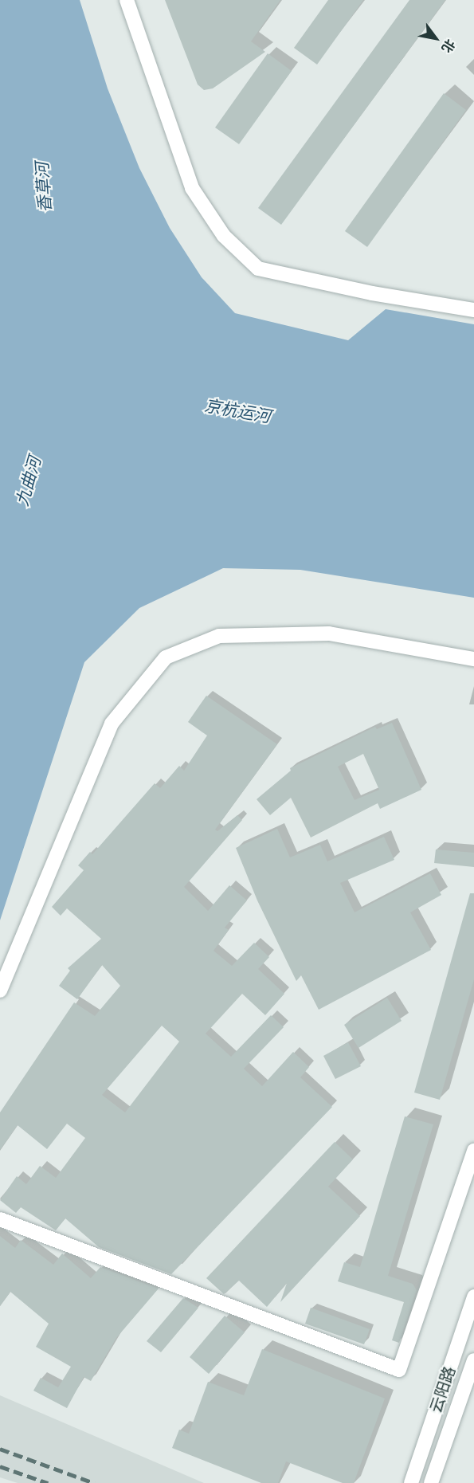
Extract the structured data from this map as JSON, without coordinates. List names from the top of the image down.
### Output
{
  "streets": {
    "street": ["云阳路"]
  },
  "water": ["香草河", "京杭运河", "九曲河"],
  "north": "bottom right"
}
